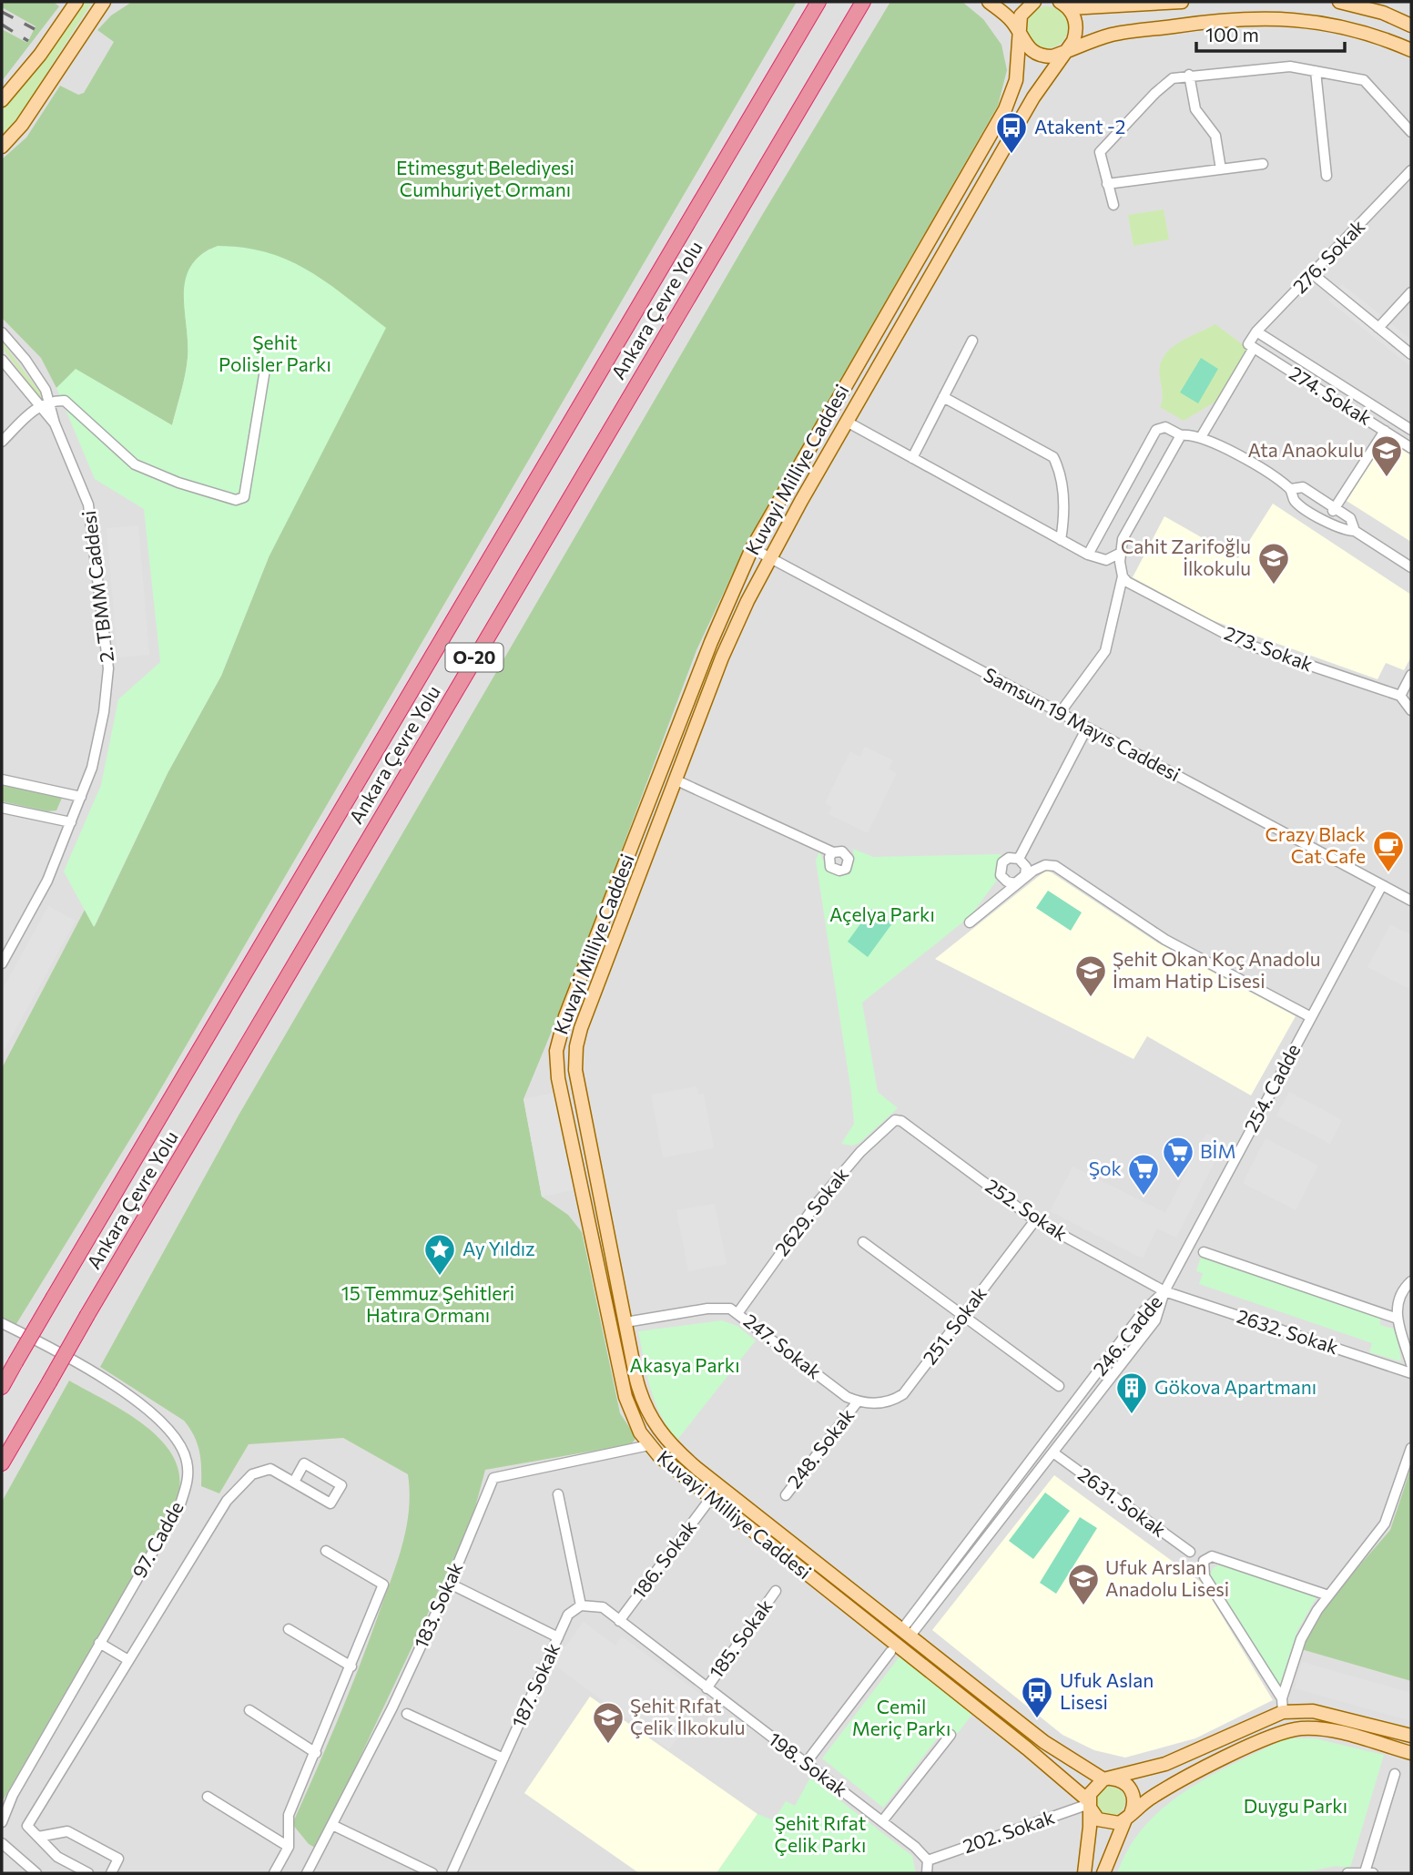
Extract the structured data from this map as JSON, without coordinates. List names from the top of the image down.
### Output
{
  "streets": {
    "highway": ["Ankara Çevre Yolu", "O-20"],
    "main road": ["Kuvayi Milliye Caddesi"],
    "street": [
      "276. Sokak",
      "274. Sokak",
      "2. TBMM Caddesi",
      "273. Sokak",
      "Samsun 19 Mayıs Caddesi",
      "254. Cadde",
      "252. Sokak",
      "2629. Sokak",
      "251. Sokak",
      "2632. Sokak",
      "246. Cadde",
      "247. Sokak",
      "248. Sokak",
      "2631. Sokak",
      "97. Cadde",
      "186. Sokak",
      "183. Sokak",
      "185. Sokak",
      "187. Sokak",
      "198. Sokak",
      "202. Sokak"
    ]
  },
  "crossings": [
    ["276. Sokak", "274. Sokak"],
    ["Kuvayi Milliye Caddesi", "Samsun 19 Mayıs Caddesi"],
    ["Kuvayi Milliye Caddesi", "246. Cadde"],
    ["Kuvayi Milliye Caddesi", "247. Sokak"],
    ["Kuvayi Milliye Caddesi", "186. Sokak"],
    ["Kuvayi Milliye Caddesi", "183. Sokak"],
    ["Kuvayi Milliye Caddesi", "202. Sokak"],
    ["Samsun 19 Mayıs Caddesi", "254. Cadde"],
    ["254. Cadde", "252. Sokak"],
    ["254. Cadde", "2632. Sokak"],
    ["254. Cadde", "246. Cadde"],
    ["252. Sokak", "2629. Sokak"],
    ["252. Sokak", "251. Sokak"],
    ["252. Sokak", "2632. Sokak"],
    ["252. Sokak", "246. Cadde"],
    ["2629. Sokak", "247. Sokak"],
    ["251. Sokak", "247. Sokak"],
    ["251. Sokak", "248. Sokak"],
    ["2632. Sokak", "246. Cadde"],
    ["246. Cadde", "2631. Sokak"],
    ["247. Sokak", "248. Sokak"],
    ["186. Sokak", "198. Sokak"],
    ["185. Sokak", "198. Sokak"],
    ["187. Sokak", "198. Sokak"],
    ["198. Sokak", "202. Sokak"]
  ],
  "parks": [
    "Etimesgut Belediyesi Cumhuriyet Ormanı",
    "Şehit Polisler Parkı",
    "Açelya Parkı",
    "15 Temmuz Şehitleri Hatıra Ormanı",
    "Akasya Parkı",
    "Cemil Meriç Parkı",
    "Duygu Parkı",
    "Şehit Rıfat Çelik Parkı"
  ],
  "places": {
    "bus stop": ["Atakent -2", "Ufuk Aslan Lisesi"],
    "school or university": [
      "Ata Anaokulu",
      "Cahit Zarifoğlu İlkokulu",
      "Şehit Okan Koç Anadolu İmam Hatip Lisesi",
      "Ufuk Arslan Anadolu Lisesi",
      "Şehit Rıfat Çelik İlkokulu"
    ],
    "cafe": ["Crazy Black Cat Cafe"],
    "supermarket": ["BİM", "Şok"],
    "place": ["Ay Yıldız"],
    "building": ["Gökova Apartmanı"]
  },
  "scale_bar": "100 m"
}
